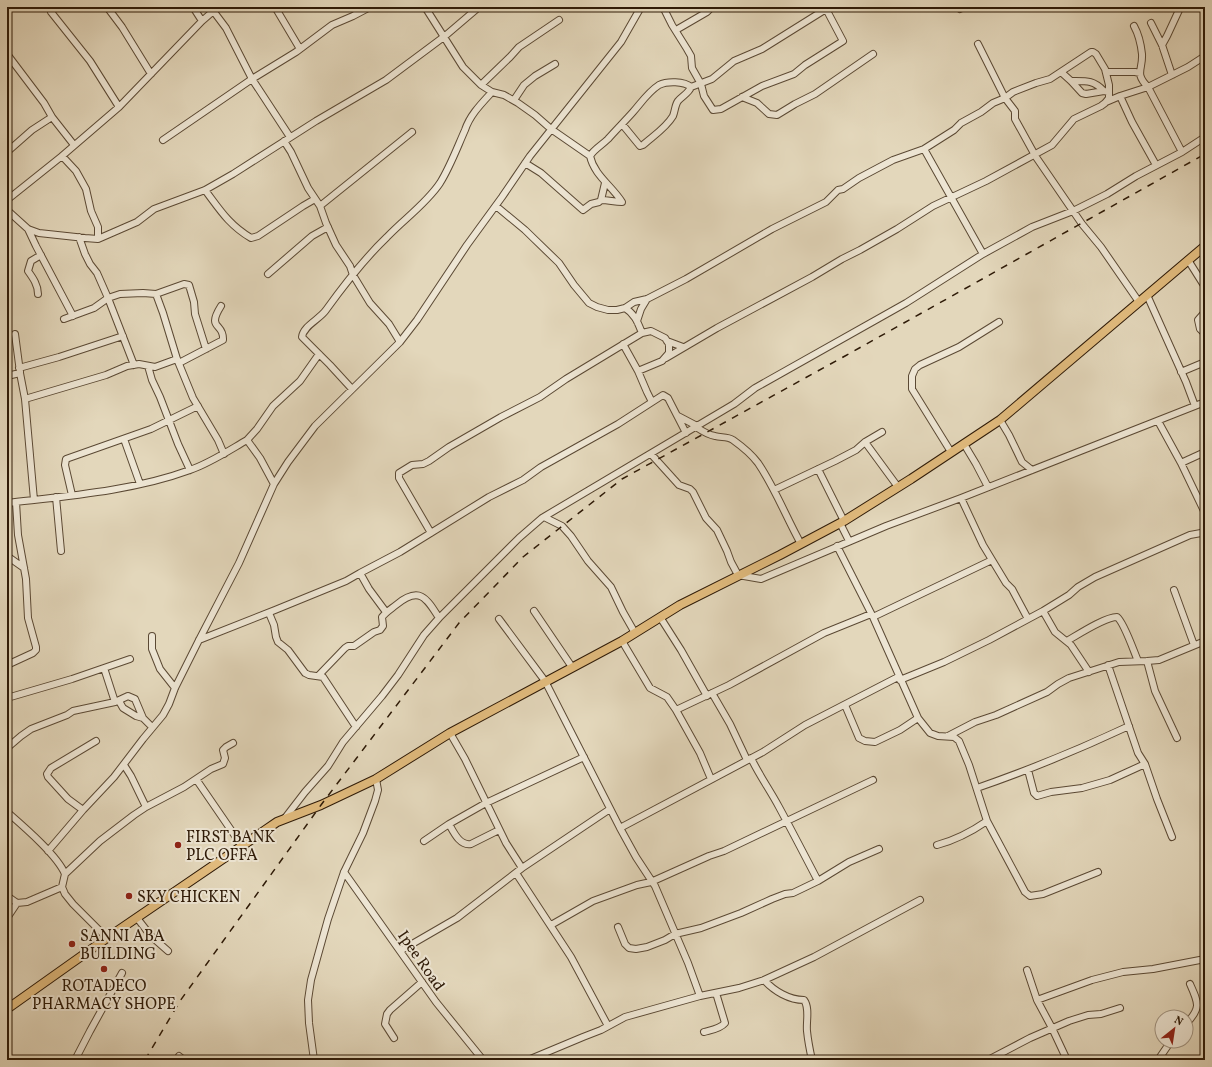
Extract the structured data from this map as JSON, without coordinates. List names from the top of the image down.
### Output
{
  "streets": {
    "street": ["Ipee Road"]
  },
  "places": [
    "FIRST BANK PLC OFFA",
    "SKY CHICKEN",
    "SANNI ABA BUILDING",
    "ROTADECO PHARMACY SHOPE"
  ],
  "north": "top right"
}
